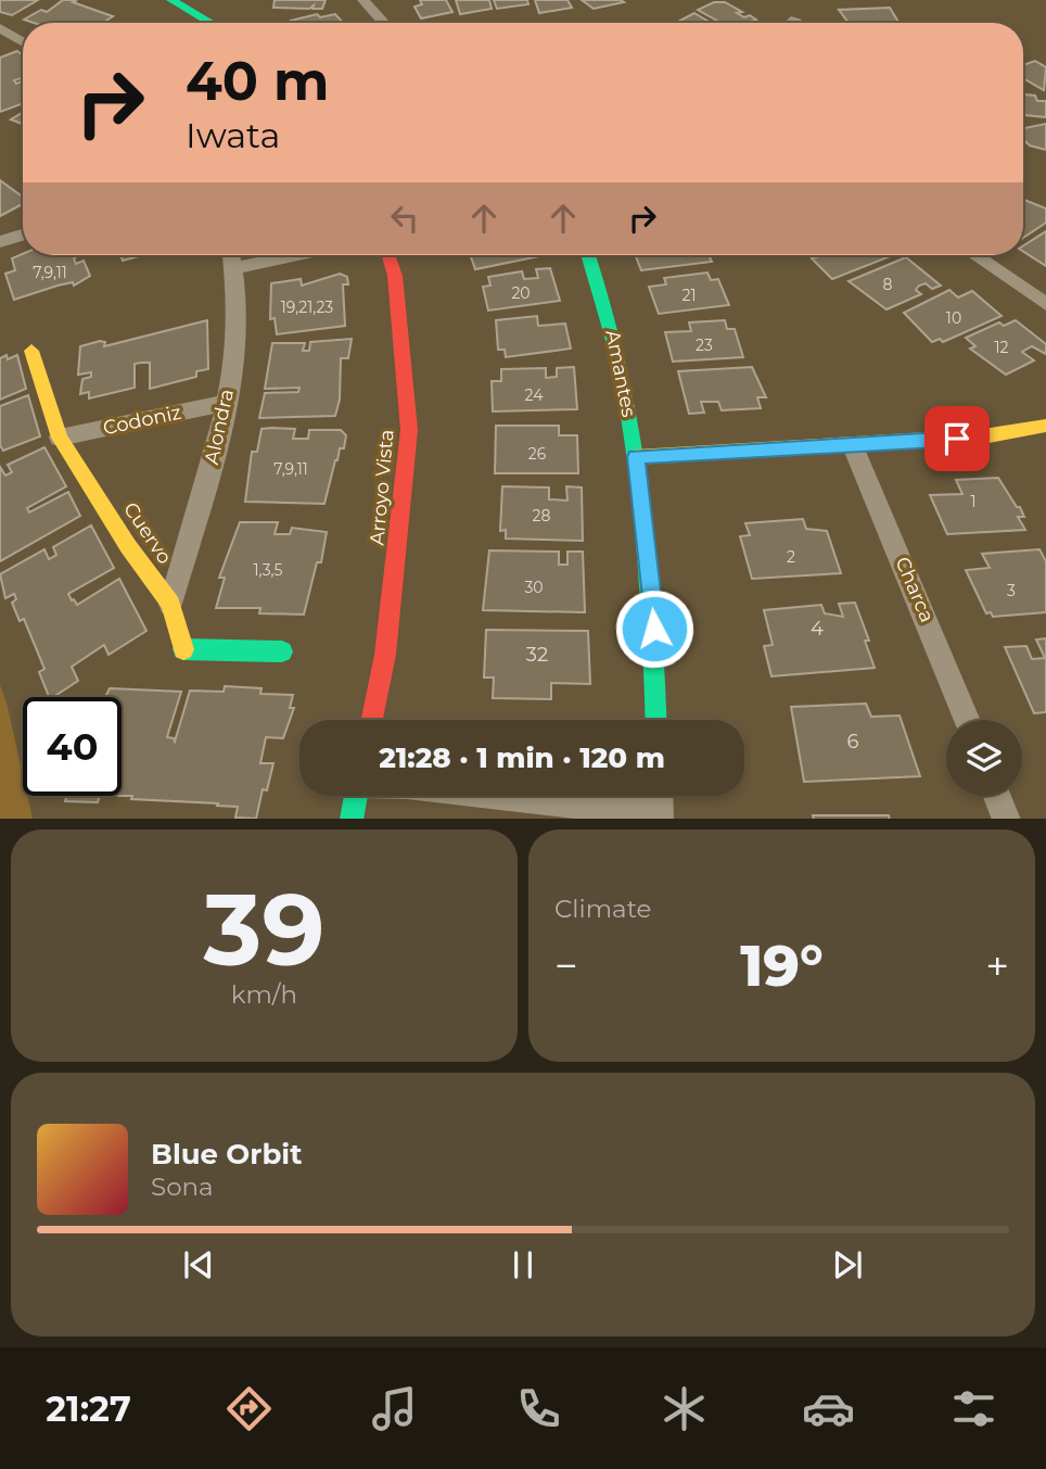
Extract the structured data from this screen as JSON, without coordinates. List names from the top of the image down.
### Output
{
  "streets": {
    "street": [
      "Amantes",
      "Codoniz",
      "Alondra",
      "Arroyo Vista",
      "Cuervo",
      "Charca"
    ]
  },
  "crossings": [
    ["Codoniz", "Alondra"],
    ["Codoniz", "Cuervo"],
    ["Alondra", "Cuervo"]
  ],
  "house_numbers": [
    "7,9,11",
    "8",
    "20",
    "21",
    "19,21,23",
    "10",
    "23",
    "12",
    "24",
    "26",
    "7,9,11",
    "1",
    "28",
    "2",
    "1,3,5",
    "30",
    "3",
    "4",
    "32",
    "6"
  ],
  "page": {
    "turn": ["40 m", "Iwata"],
    "limit": "40",
    "trip": "21:28 · 1 min · 120 m",
    "tile": [
      ["39", "km/h"],
      "Climate"
    ],
    "heat": ["−", "19°", "+"],
    "song": ["Blue Orbit", "Sona"],
    "tabs": "21:27"
  }
}
